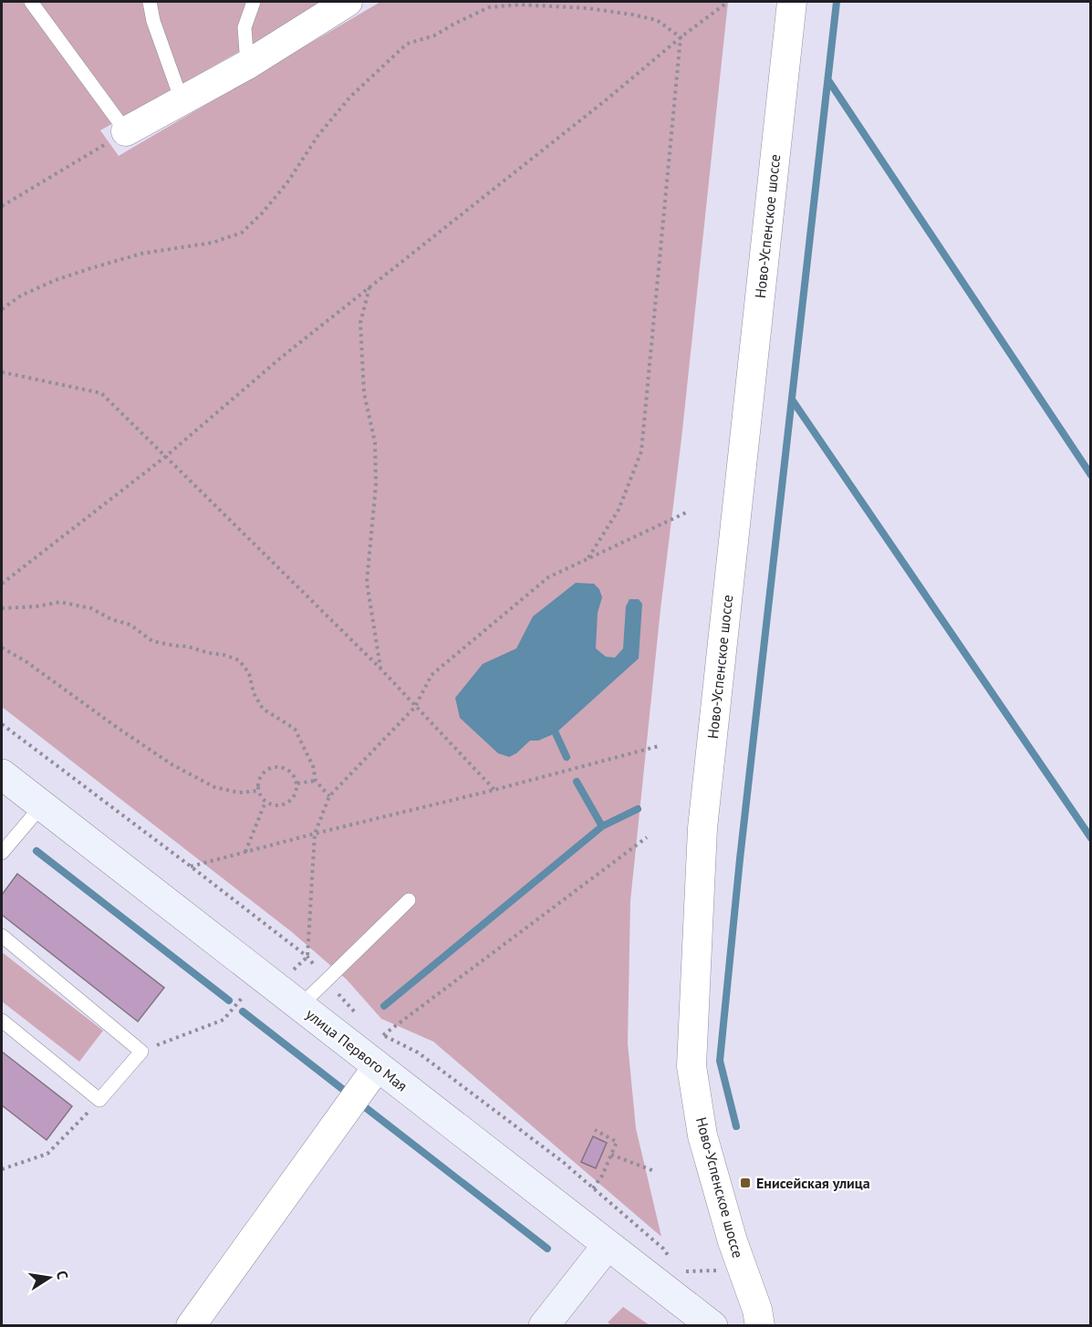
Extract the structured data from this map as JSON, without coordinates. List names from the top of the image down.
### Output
{
  "streets": {
    "street": ["Ново-Успенское шоссе", "улица Первого Мая"]
  },
  "places": {
    "transit": ["Енисейская улица"]
  },
  "north": "right"
}
